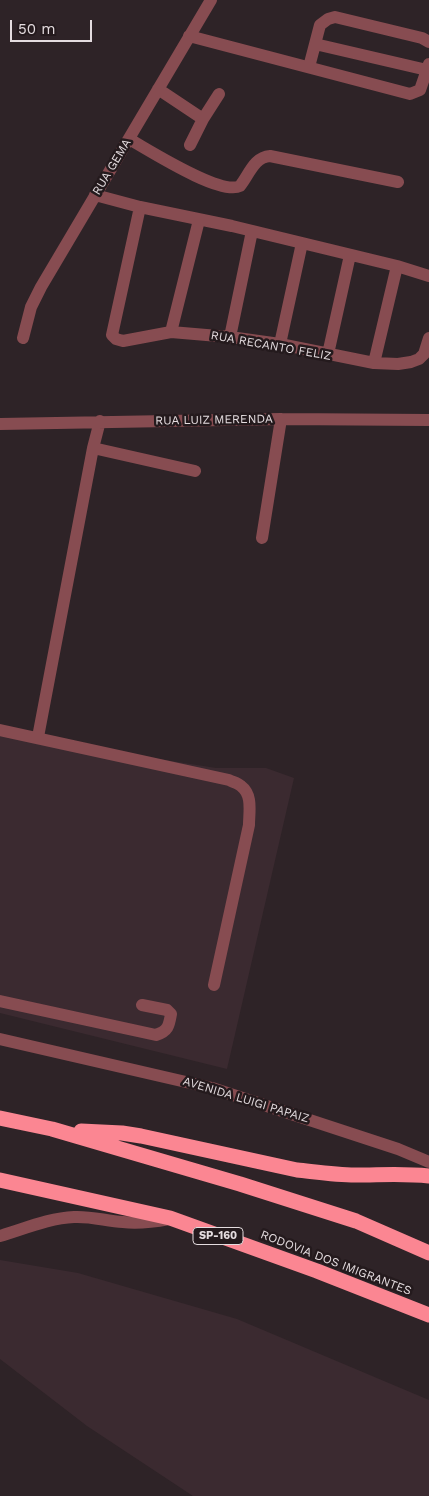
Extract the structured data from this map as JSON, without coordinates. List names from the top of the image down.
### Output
{
  "streets": {
    "highway": ["SP-160", "RODOVIA DOS IMIGRANTES"],
    "street": [
      "RUA GEMA",
      "RUA RECANTO FELIZ",
      "RUA LUIZ MERENDA",
      "AVENIDA LUIGI PAPAIZ"
    ]
  },
  "scale_bar": "50 m"
}
